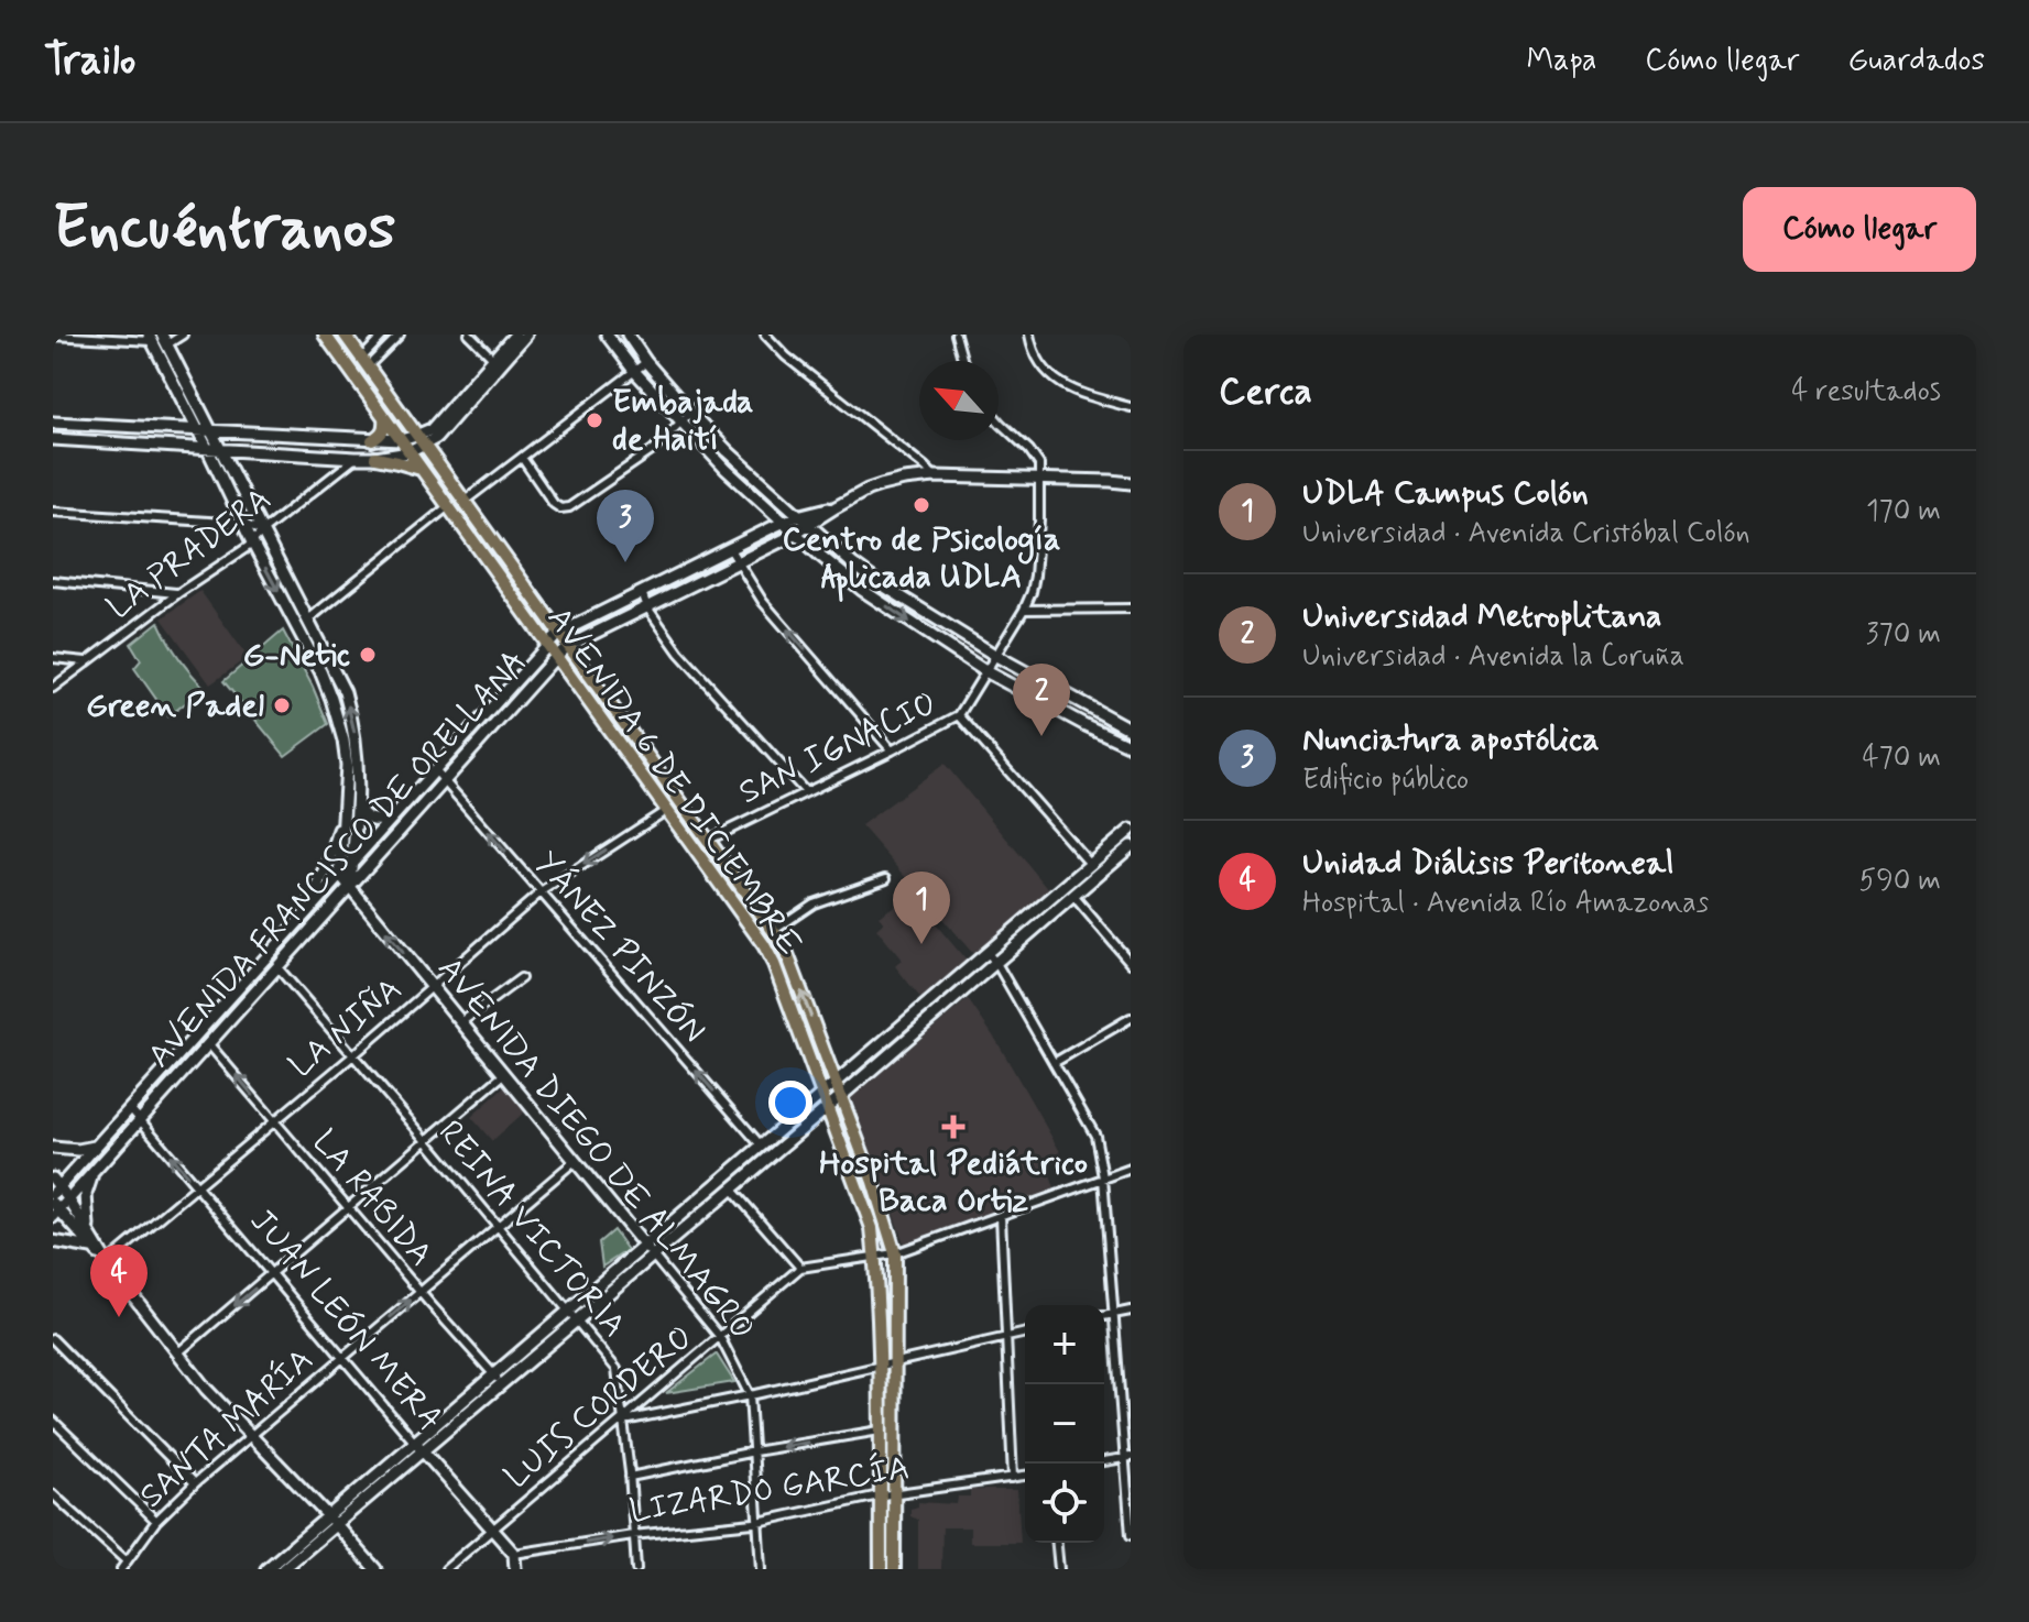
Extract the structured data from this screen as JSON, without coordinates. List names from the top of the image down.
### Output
{
  "streets": {
    "main road": [
      "AVENIDA 6 DE DICIEMBRE",
      "AVENIDA FRANCISCO DE ORELLANA",
      "AVENIDA DIEGO DE ALMAGRO",
      "JUAN LEÓN MERA"
    ],
    "street": [
      "LA PRADERA",
      "SAN IGNACIO",
      "YÁNEZ PINZÓN",
      "LA NIÑA",
      "LA RABIDA",
      "REINA VICTORIA",
      "LUIS CORDERO",
      "SANTA MARÍA",
      "LIZARDO GARCÍA"
    ]
  },
  "crossings": [
    ["SAN IGNACIO", "AVENIDA 6 DE DICIEMBRE"],
    ["SAN IGNACIO", "AVENIDA FRANCISCO DE ORELLANA"],
    ["AVENIDA 6 DE DICIEMBRE", "AVENIDA FRANCISCO DE ORELLANA"],
    ["AVENIDA 6 DE DICIEMBRE", "LA NIÑA"],
    ["AVENIDA 6 DE DICIEMBRE", "LIZARDO GARCÍA"],
    ["AVENIDA FRANCISCO DE ORELLANA", "YÁNEZ PINZÓN"],
    ["AVENIDA FRANCISCO DE ORELLANA", "AVENIDA DIEGO DE ALMAGRO"],
    ["AVENIDA FRANCISCO DE ORELLANA", "LA RABIDA"],
    ["AVENIDA FRANCISCO DE ORELLANA", "REINA VICTORIA"],
    ["AVENIDA FRANCISCO DE ORELLANA", "JUAN LEÓN MERA"],
    ["YÁNEZ PINZÓN", "LA NIÑA"],
    ["LA NIÑA", "AVENIDA DIEGO DE ALMAGRO"],
    ["LA NIÑA", "LA RABIDA"],
    ["LA NIÑA", "REINA VICTORIA"],
    ["LA NIÑA", "JUAN LEÓN MERA"],
    ["AVENIDA DIEGO DE ALMAGRO", "LUIS CORDERO"],
    ["AVENIDA DIEGO DE ALMAGRO", "SANTA MARÍA"],
    ["AVENIDA DIEGO DE ALMAGRO", "LIZARDO GARCÍA"],
    ["LA RABIDA", "SANTA MARÍA"],
    ["REINA VICTORIA", "LUIS CORDERO"],
    ["REINA VICTORIA", "SANTA MARÍA"],
    ["REINA VICTORIA", "LIZARDO GARCÍA"],
    ["JUAN LEÓN MERA", "LUIS CORDERO"],
    ["JUAN LEÓN MERA", "SANTA MARÍA"],
    ["JUAN LEÓN MERA", "LIZARDO GARCÍA"]
  ],
  "one_way": ["YÁNEZ PINZÓN"],
  "places": {
    "other": [
      "Embajada de Haití",
      "Centro de Psicología Aplicada UDLA",
      "G-Netic",
      "Green Padel"
    ],
    "health": ["Hospital Pediátrico Baca Ortiz"]
  },
  "north": "top left",
  "page": {
    "header": "Trailo",
    "nav": ["Mapa", "Cómo llegar", "Guardados"],
    "buttons": "Cómo llegar",
    "title": "Encuéntranos",
    "heading": ["Cerca", "4 resultados"],
    "list": [
      {
        "mark": "1",
        "name": "UDLA Campus Colón",
        "note": "Universidad · Avenida Cristóbal Colón",
        "value": "170 m"
      },
      {
        "mark": "2",
        "name": "Universidad Metroplitana",
        "note": "Universidad · Avenida la Coruña",
        "value": "370 m"
      },
      {
        "mark": "3",
        "name": "Nunciatura apostólica",
        "note": "Edificio público",
        "value": "470 m"
      },
      {
        "mark": "4",
        "name": "Unidad Diálisis Peritoneal",
        "note": "Hospital · Avenida Río Amazonas",
        "value": "590 m"
      }
    ],
    "pins": [
      "3",
      "2",
      "1",
      "4"
    ],
    "map_buttons": ["+", "−"]
  }
}
